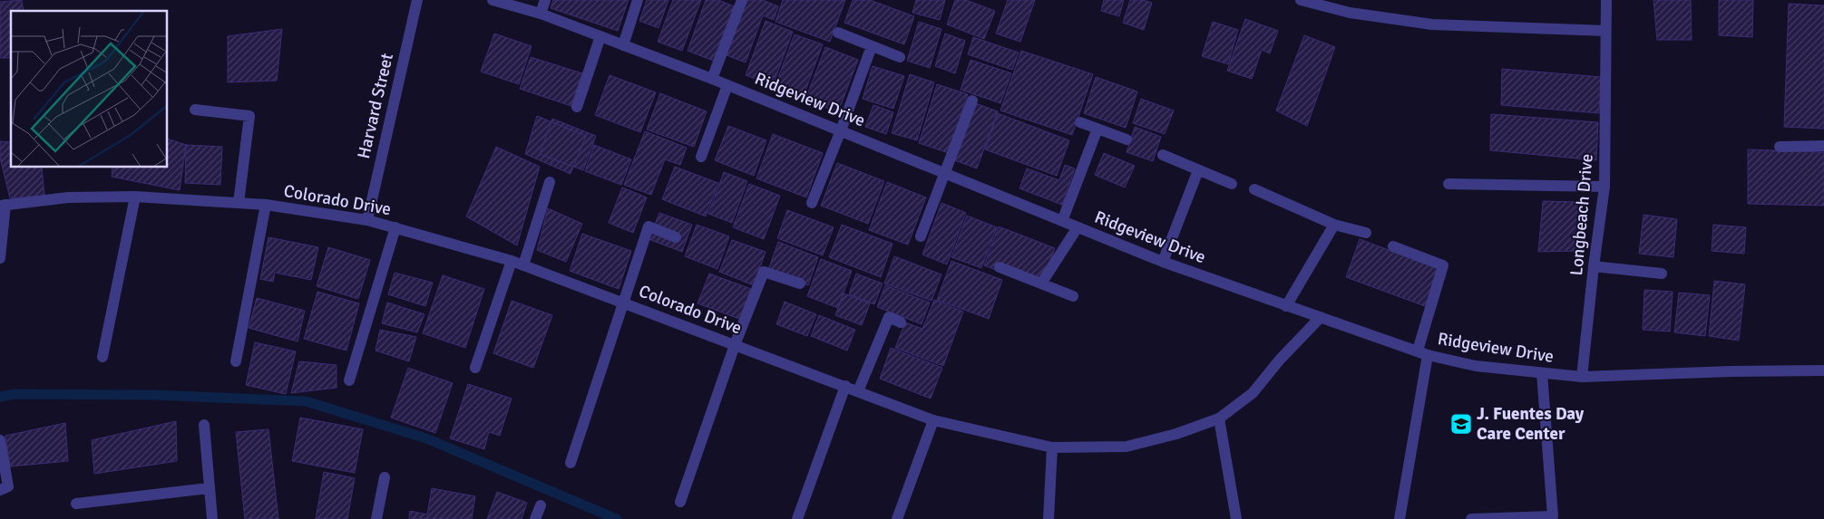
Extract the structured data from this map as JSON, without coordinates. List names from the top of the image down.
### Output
{
  "streets": {
    "street": [
      "Ridgeview Drive",
      "Harvard Street",
      "Colorado Drive",
      "Longbeach Drive"
    ]
  },
  "crossings": [
    ["Ridgeview Drive", "Colorado Drive"],
    ["Ridgeview Drive", "Longbeach Drive"],
    ["Harvard Street", "Colorado Drive"]
  ],
  "places": {
    "school or university": ["J. Fuentes Day Care Center"]
  }
}
